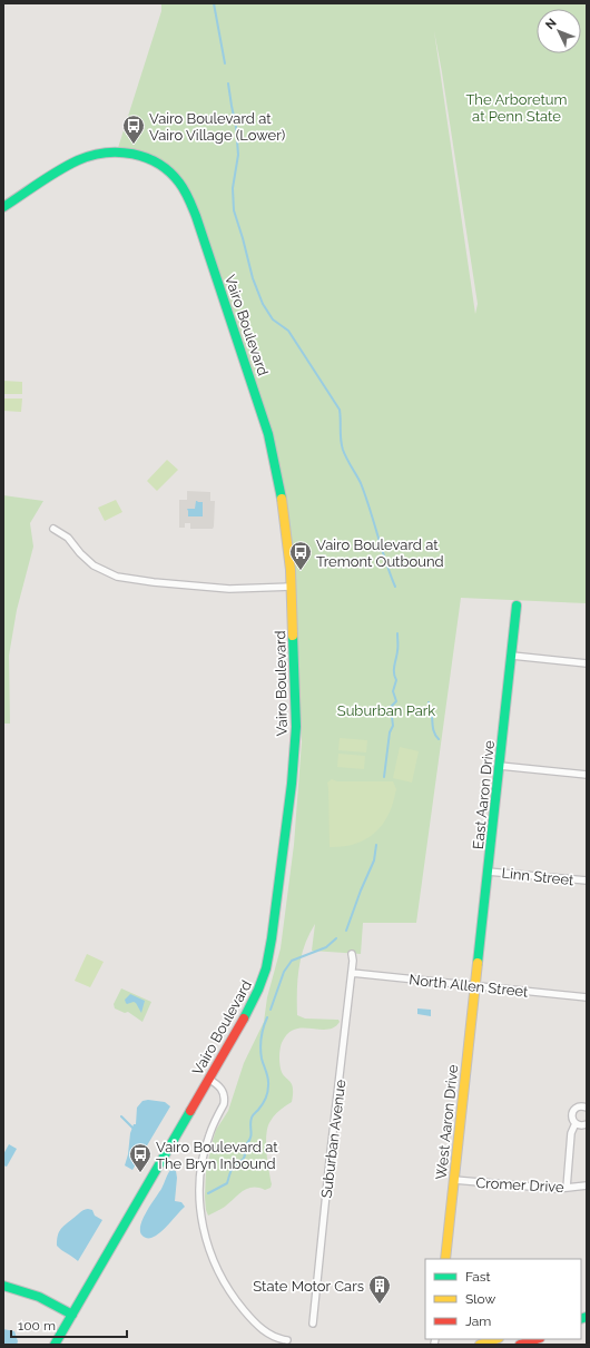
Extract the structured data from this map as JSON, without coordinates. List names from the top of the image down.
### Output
{
  "streets": {
    "street": [
      "Vairo Boulevard",
      "East Aaron Drive",
      "Linn Street",
      "North Allen Street",
      "West Aaron Drive",
      "Suburban Avenue",
      "Cromer Drive"
    ]
  },
  "crossings": [
    ["East Aaron Drive", "Linn Street"],
    ["East Aaron Drive", "North Allen Street"],
    ["East Aaron Drive", "West Aaron Drive"],
    ["North Allen Street", "West Aaron Drive"],
    ["North Allen Street", "Suburban Avenue"],
    ["West Aaron Drive", "Cromer Drive"]
  ],
  "parks": ["The Arboretum at Penn State", "Suburban Park"],
  "places": {
    "bus stop": ["Vairo Boulevard at Vairo Village (Lower)", "Vairo Boulevard at Tremont Outbound", "Vairo Boulevard at The Bryn Inbound"],
    "building": ["State Motor Cars"]
  },
  "legend": ["Fast", "Slow", "Jam"],
  "scale_bar": "100 m",
  "north": "top left"
}
